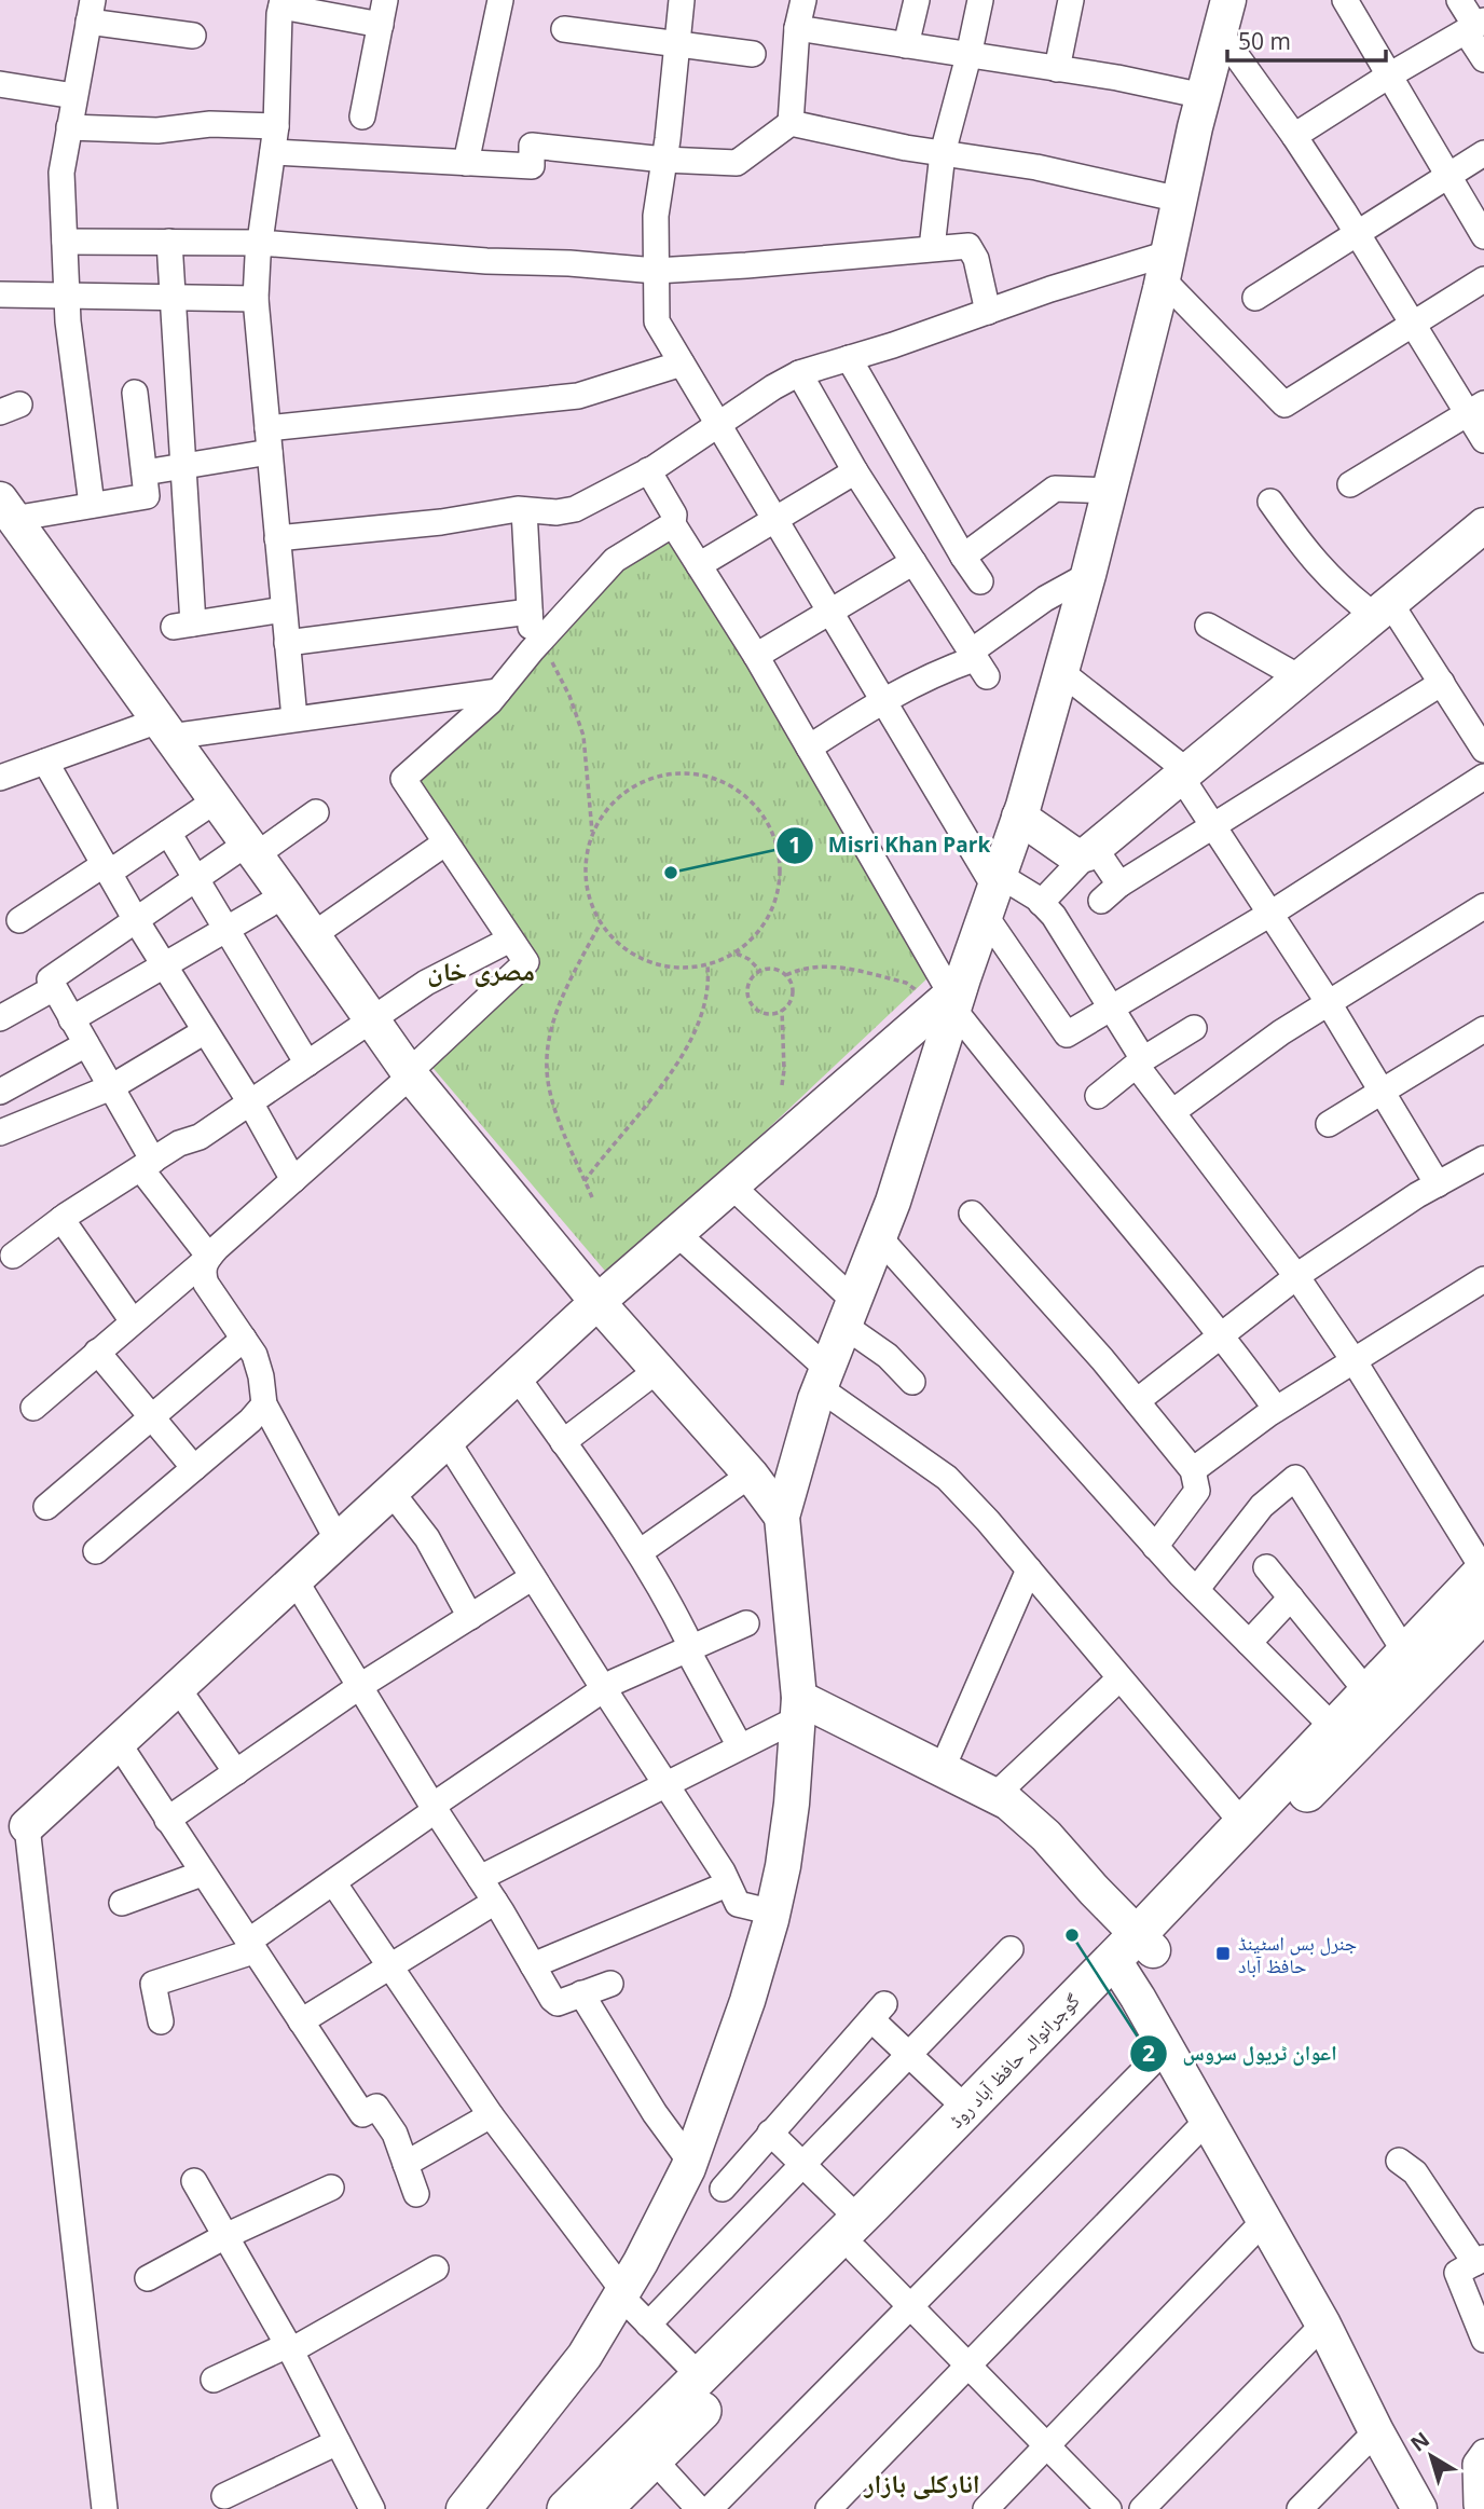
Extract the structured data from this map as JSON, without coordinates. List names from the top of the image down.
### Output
{
  "streets": {
    "main road": ["گوجرانوالہ حافظ آباد روڈ"]
  },
  "districts": ["مصری خان", "انارکلی بازار"],
  "places": {
    "other": ["Misri Khan Park", "اعوان ٹریول سروس"],
    "transit": ["جنرل بس اسٹینڈ حافظ آباد"]
  },
  "scale_bar": "50 m",
  "north": "top left"
}
